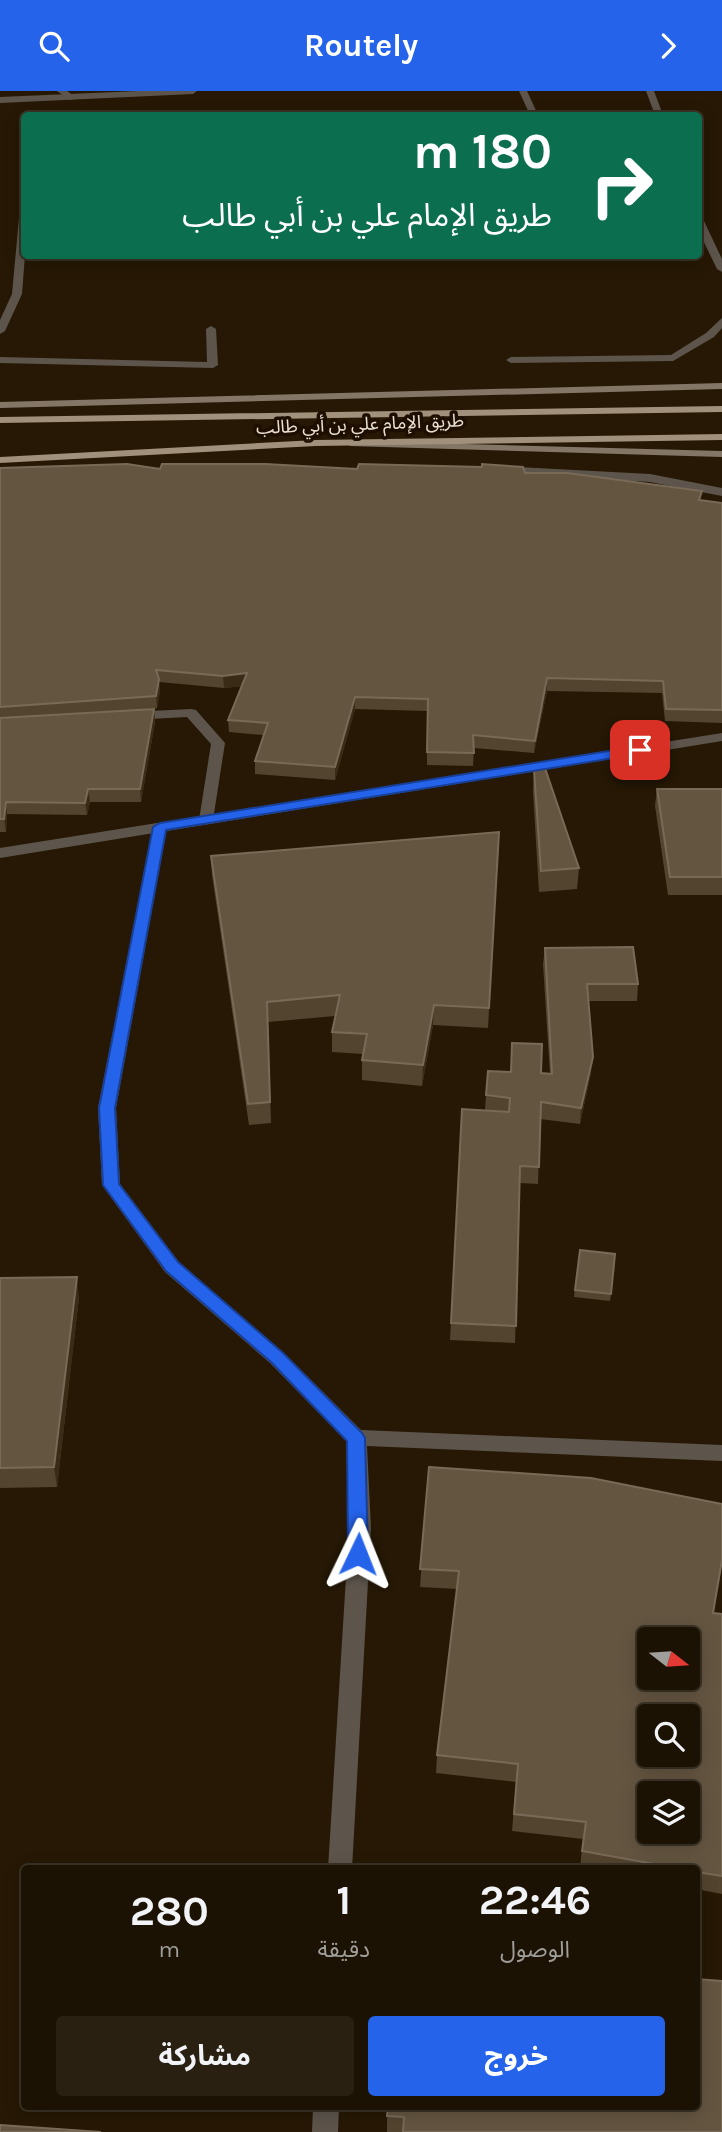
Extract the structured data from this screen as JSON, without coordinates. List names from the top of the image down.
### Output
{
  "streets": {
    "main road": ["طريق الإمام علي بن أبي طالب"]
  },
  "north": "right",
  "page": {
    "header": "Routely",
    "turn": ["180 m", "طريق الإمام علي بن أبي طالب"],
    "eta": [
      "22:46",
      "الوصول",
      "1",
      "دقيقة",
      "280",
      "m"
    ],
    "buttons": ["خروج", "مشاركة"]
  }
}
